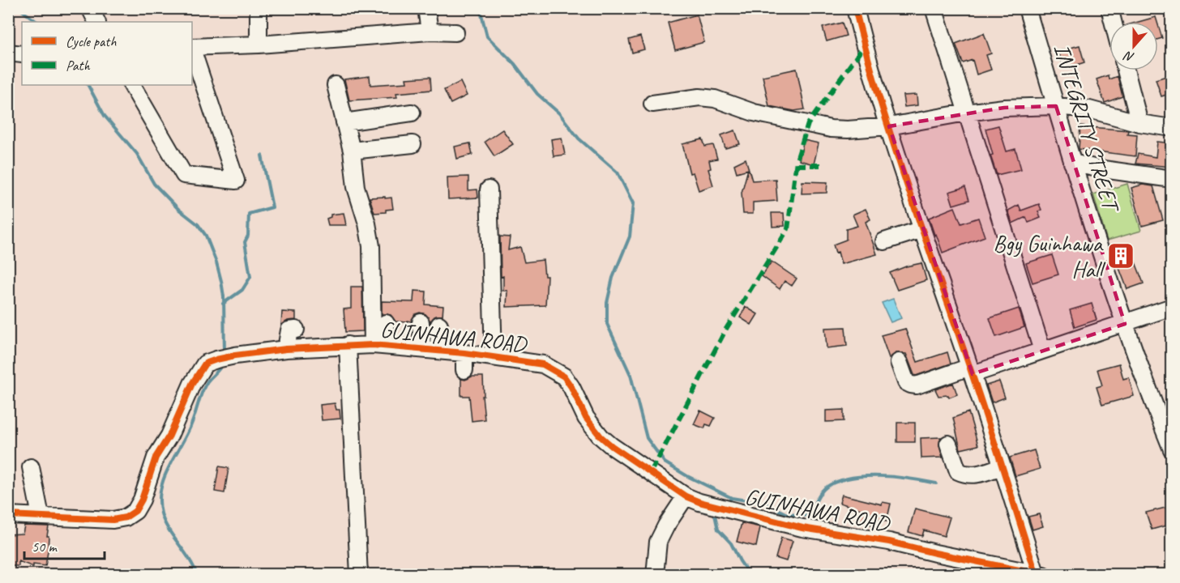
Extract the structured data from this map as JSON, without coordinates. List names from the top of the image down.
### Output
{
  "streets": {
    "street": ["INTEGRITY STREET", "GUINHAWA ROAD"]
  },
  "places": {
    "building": ["Bgy Guinhawa Hall"]
  },
  "legend": ["Cycle path", "Path"],
  "scale_bar": "50 m",
  "north": "bottom"
}
